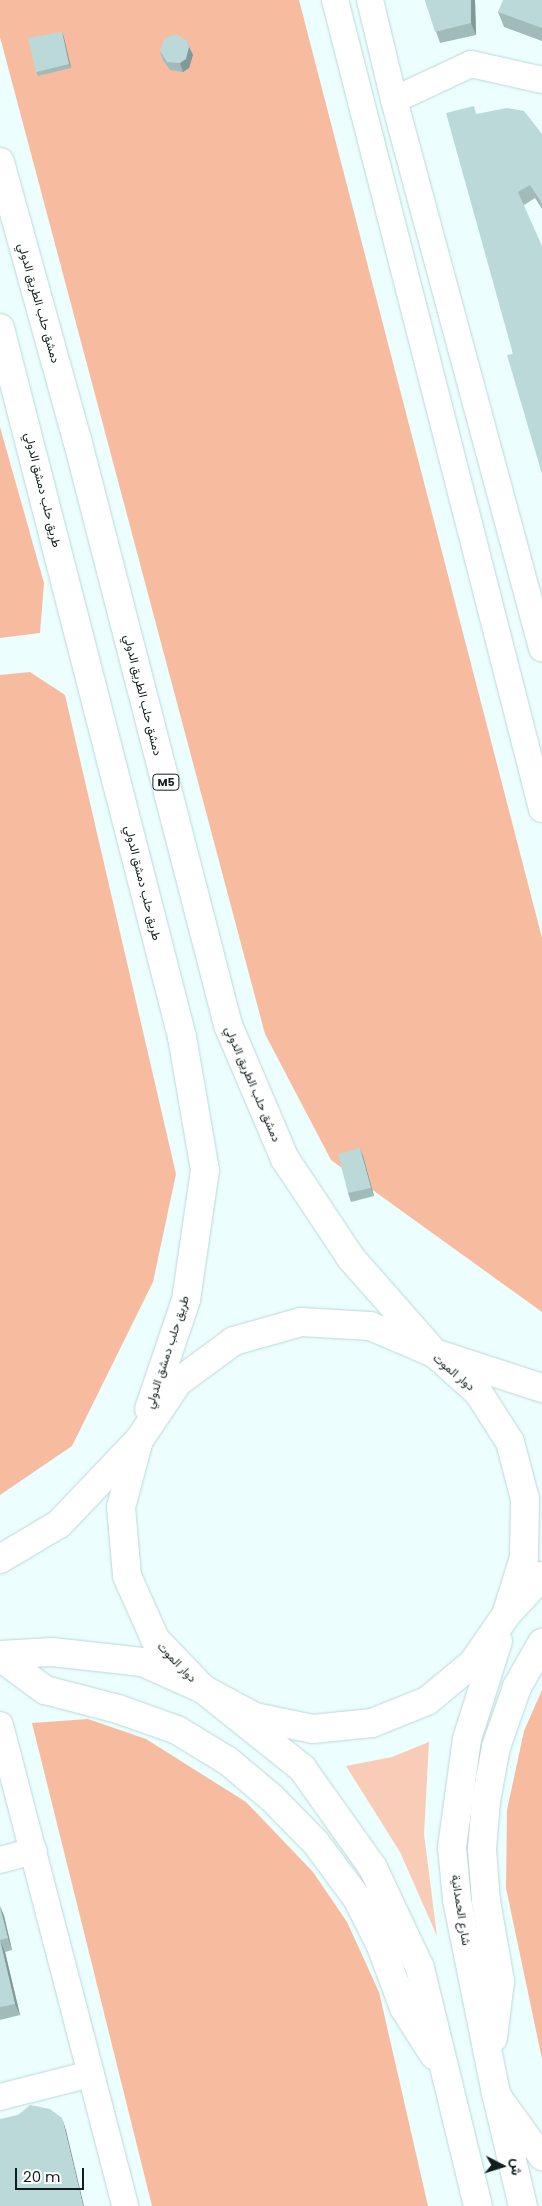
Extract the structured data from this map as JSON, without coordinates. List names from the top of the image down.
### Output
{
  "streets": {
    "main road": [
      "دمشق حلب الطريق الدولي",
      "طريق حلب دمشق الدولي",
      "M5",
      "دوار الموت",
      "شارع الحمدانية"
    ]
  },
  "crossings": [
    ["دمشق حلب الطريق الدولي", "دوار الموت"],
    ["طريق حلب دمشق الدولي", "دوار الموت"],
    ["دوار الموت", "شارع الحمدانية"]
  ],
  "scale_bar": "20 m",
  "north": "right"
}
